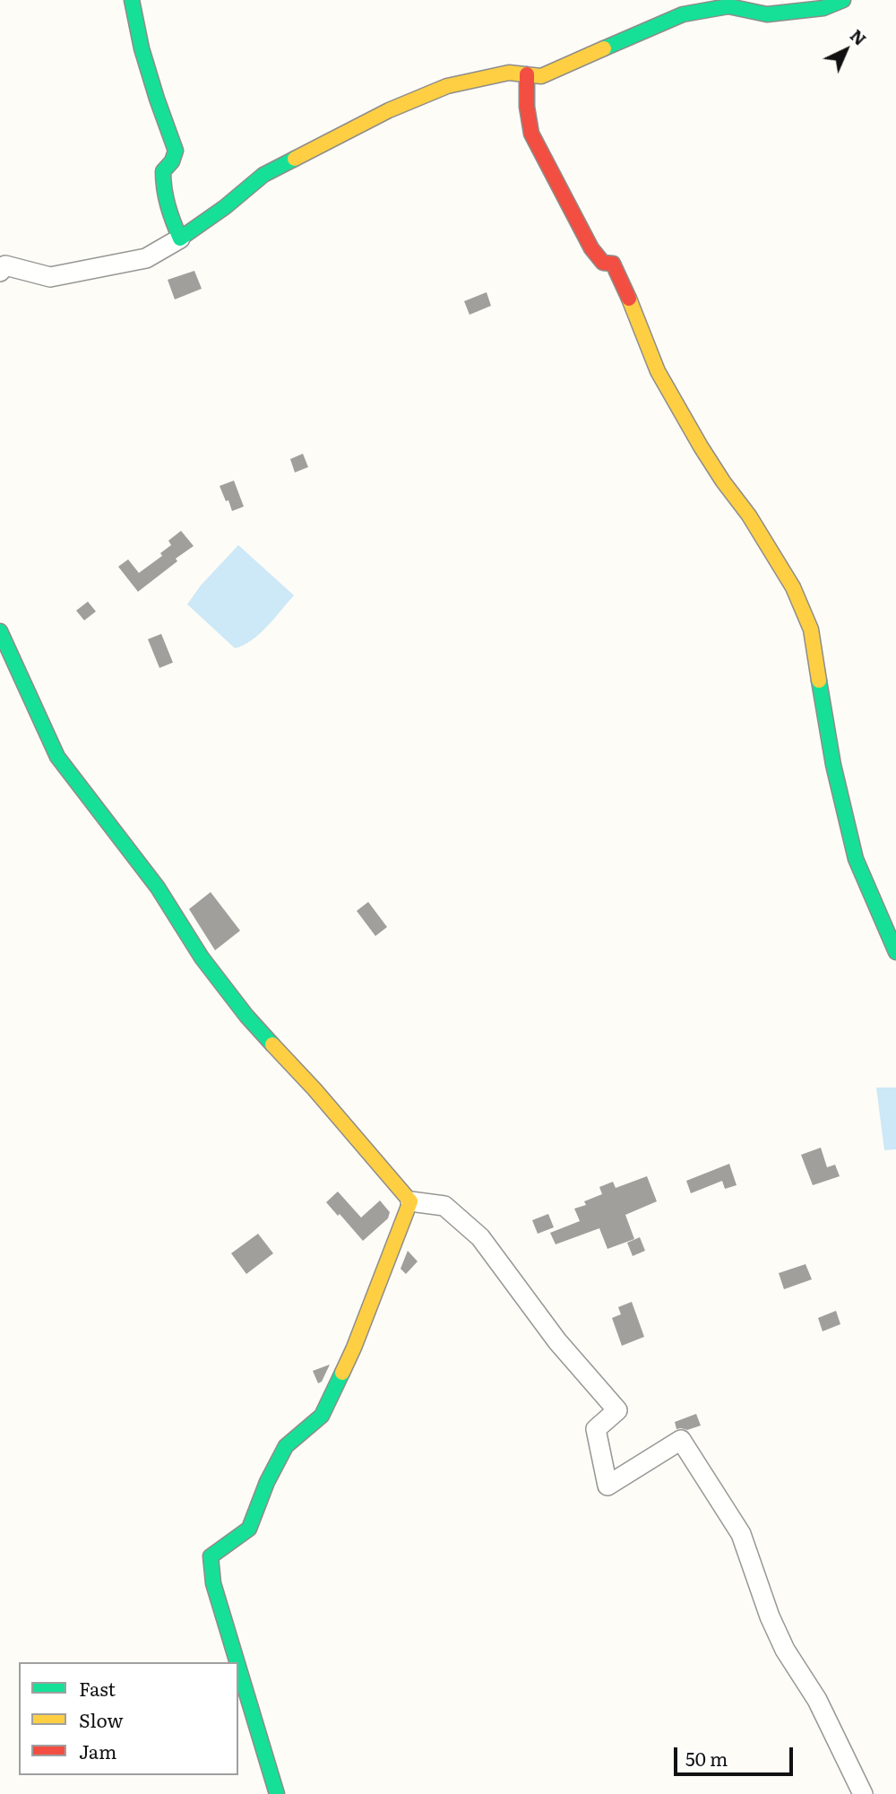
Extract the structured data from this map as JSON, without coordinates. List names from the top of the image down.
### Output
{
  "legend": ["Fast", "Slow", "Jam"],
  "scale_bar": "50 m",
  "north": "top right"
}
